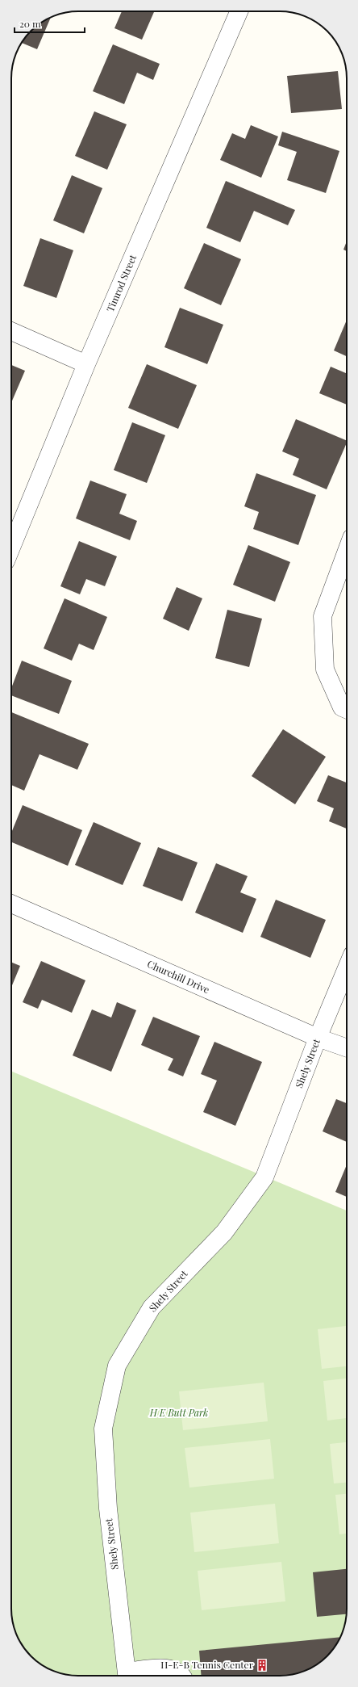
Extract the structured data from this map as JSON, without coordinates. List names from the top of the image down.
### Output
{
  "streets": {
    "street": ["Timrod Street", "Churchill Drive", "Shely Street"]
  },
  "crossings": [
    ["Churchill Drive", "Shely Street"]
  ],
  "parks": ["H E Butt Park"],
  "places": {
    "building": ["H-E-B Tennis Center"]
  },
  "scale_bar": "20 m"
}
